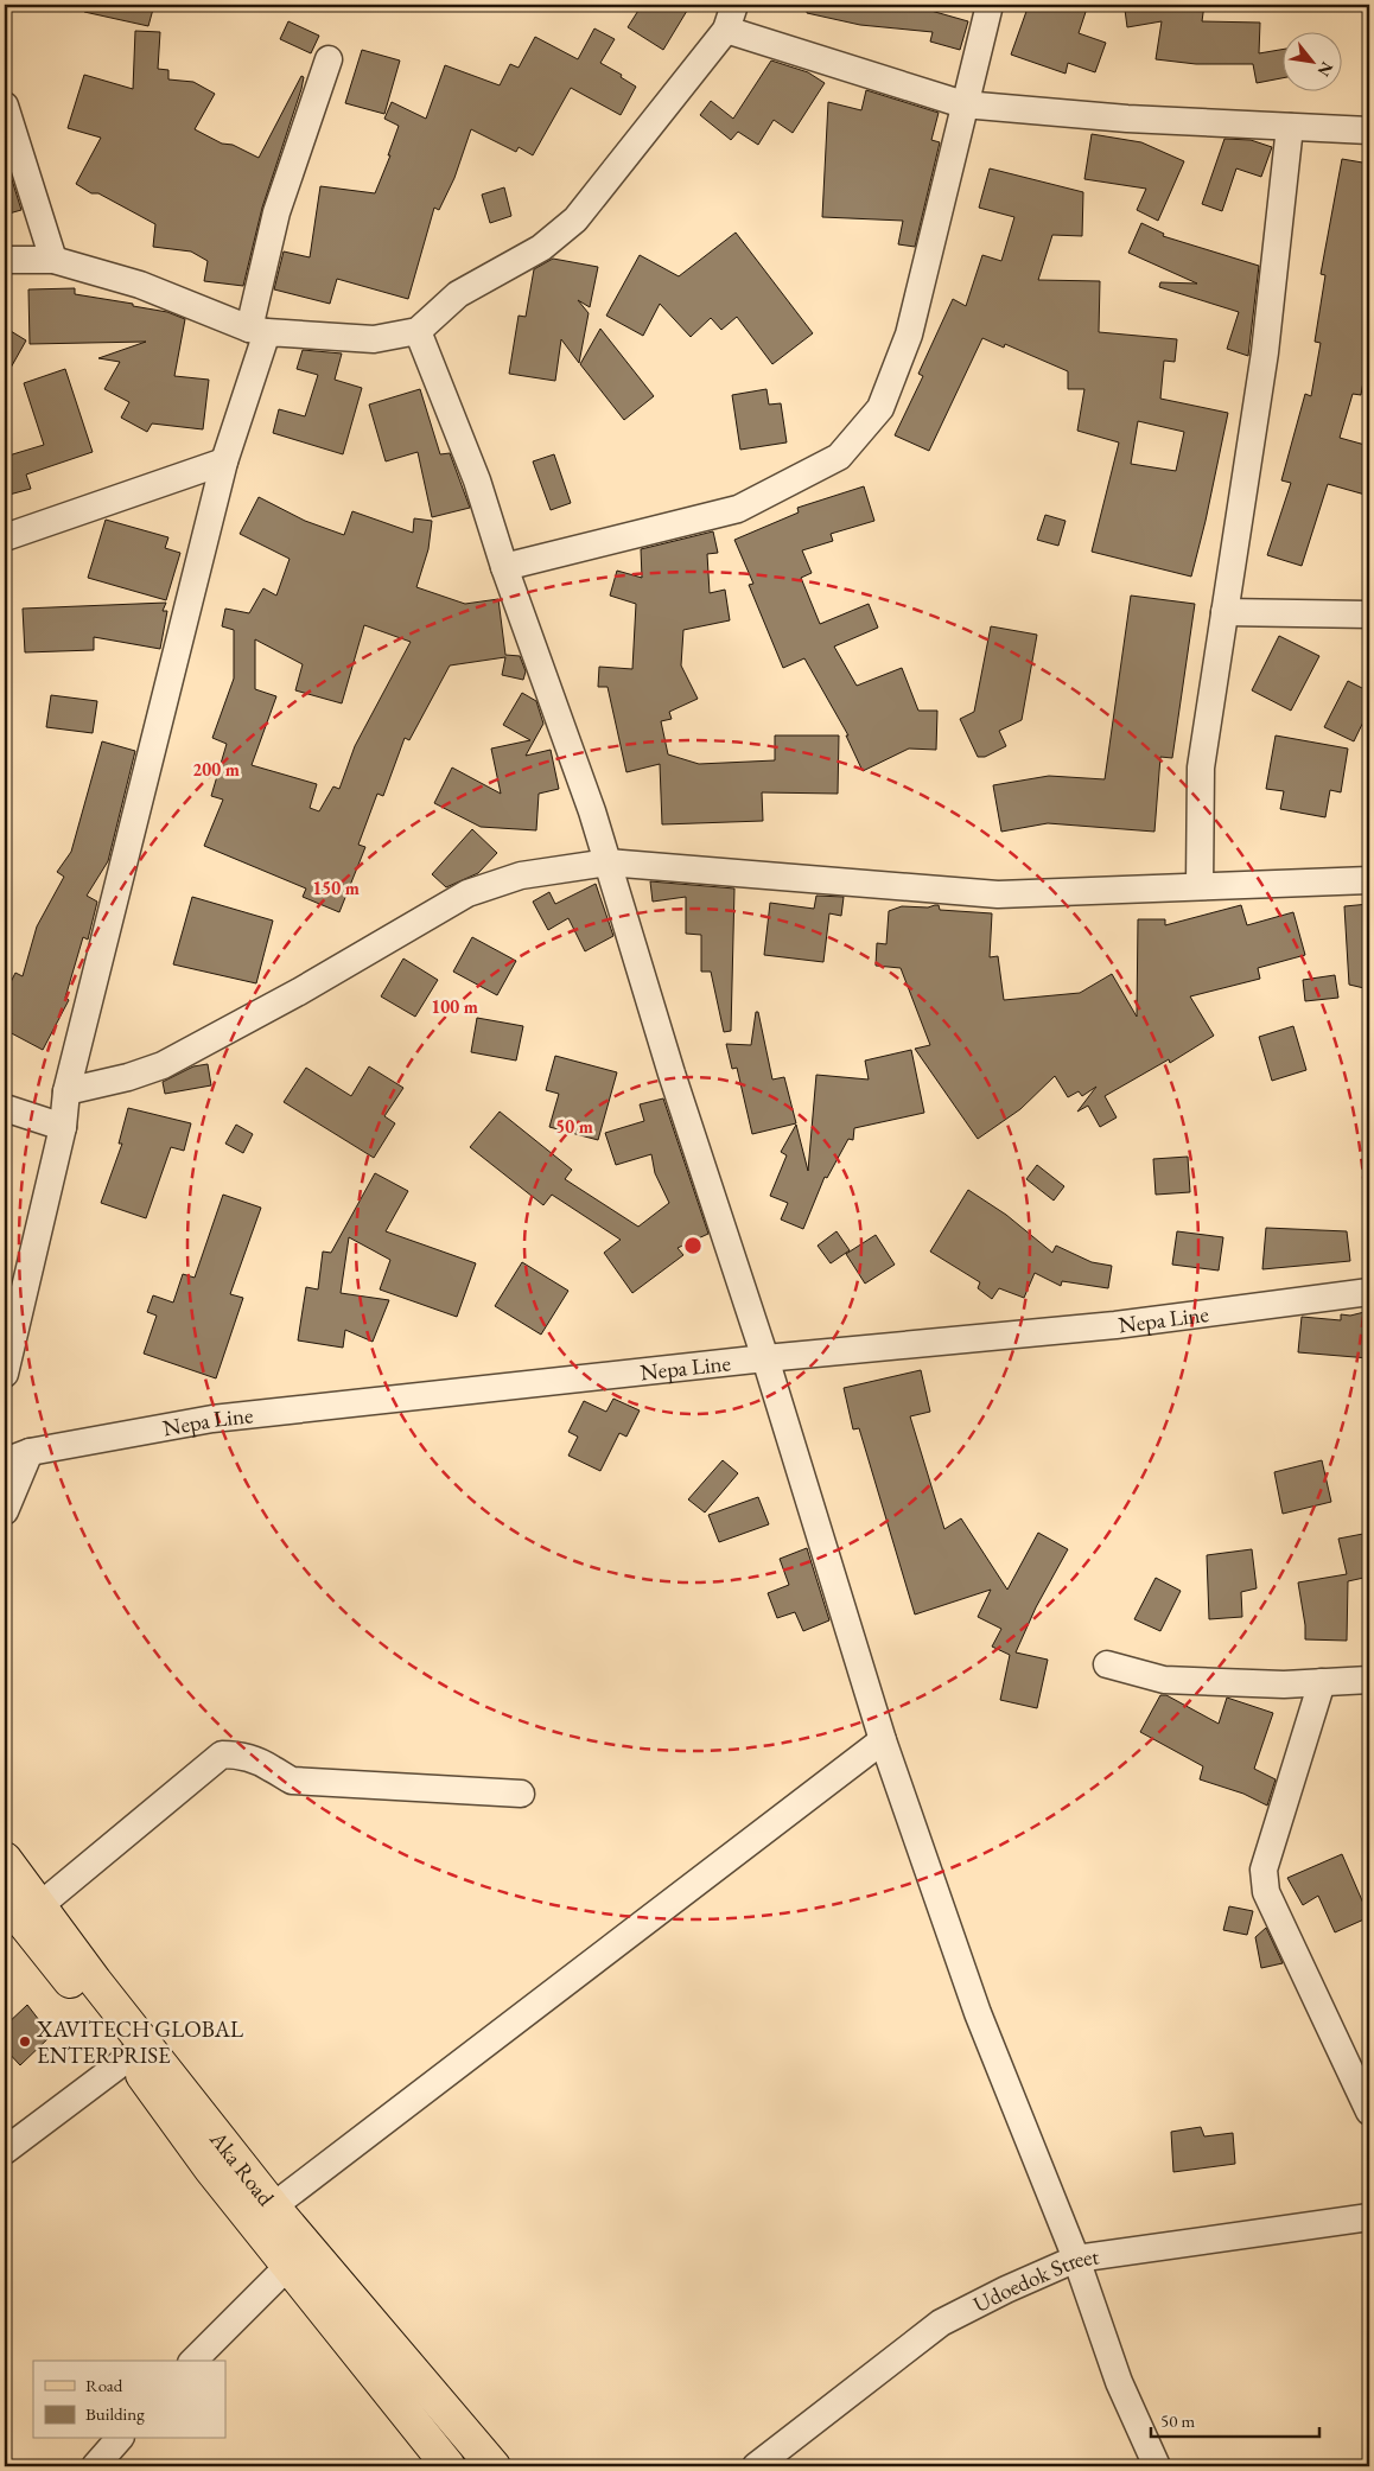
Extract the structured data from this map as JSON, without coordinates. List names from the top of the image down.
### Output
{
  "streets": {
    "main road": ["Aka Road"],
    "street": ["Nepa Line", "Udoedok Street"]
  },
  "places": ["XAVITECH GLOBAL ENTERPRISE"],
  "legend": ["Road", "Building"],
  "scale_bar": "50 m",
  "north": "bottom right",
  "rings": [
    "200 m",
    "150 m",
    "100 m",
    "50 m"
  ]
}
